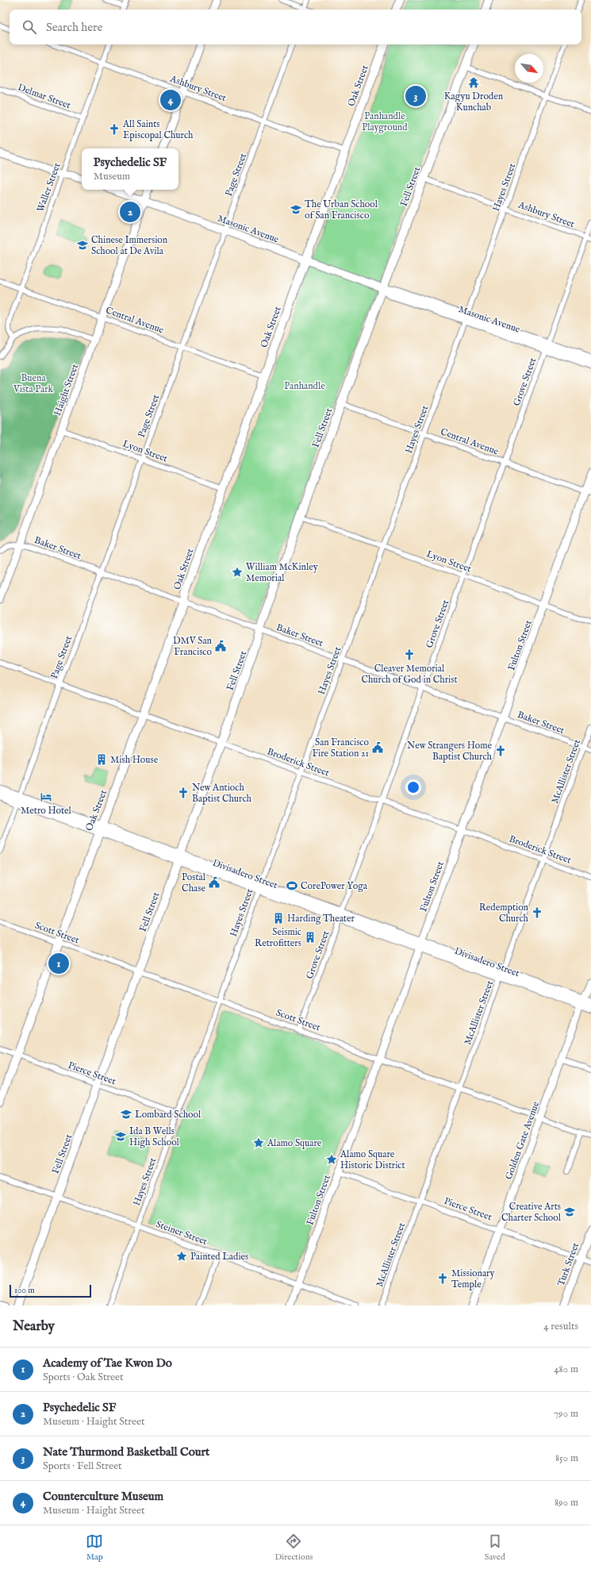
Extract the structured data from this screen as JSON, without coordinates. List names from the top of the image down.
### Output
{
  "streets": {
    "main road": ["Oak Street", "Fell Street"],
    "street": [
      "Ashbury Street",
      "Delmar Street",
      "Page Street",
      "Waller Street",
      "Hayes Street",
      "Masonic Avenue",
      "Central Avenue",
      "Grove Street",
      "Haight Street",
      "Lyon Street",
      "Baker Street",
      "Fulton Street",
      "Broderick Street",
      "McAllister Street",
      "Divisadero Street",
      "Scott Street",
      "Pierce Street",
      "Golden Gate Avenue",
      "Steiner Street",
      "Turk Street"
    ]
  },
  "crossings": [
    ["Oak Street", "Ashbury Street"],
    ["Oak Street", "Masonic Avenue"],
    ["Oak Street", "Central Avenue"],
    ["Oak Street", "Lyon Street"],
    ["Oak Street", "Baker Street"],
    ["Oak Street", "Broderick Street"],
    ["Oak Street", "Divisadero Street"],
    ["Oak Street", "Scott Street"],
    ["Oak Street", "Pierce Street"],
    ["Ashbury Street", "Page Street"],
    ["Ashbury Street", "Fell Street"],
    ["Ashbury Street", "Waller Street"],
    ["Ashbury Street", "Hayes Street"],
    ["Ashbury Street", "Grove Street"],
    ["Delmar Street", "Waller Street"],
    ["Page Street", "Masonic Avenue"],
    ["Page Street", "Central Avenue"],
    ["Page Street", "Lyon Street"],
    ["Page Street", "Baker Street"],
    ["Page Street", "Broderick Street"],
    ["Page Street", "Divisadero Street"],
    ["Fell Street", "Masonic Avenue"],
    ["Fell Street", "Central Avenue"],
    ["Fell Street", "Lyon Street"],
    ["Fell Street", "Baker Street"],
    ["Fell Street", "Broderick Street"],
    ["Fell Street", "Divisadero Street"],
    ["Fell Street", "Scott Street"],
    ["Fell Street", "Pierce Street"],
    ["Fell Street", "Steiner Street"],
    ["Waller Street", "Central Avenue"],
    ["Hayes Street", "Masonic Avenue"],
    ["Hayes Street", "Central Avenue"],
    ["Hayes Street", "Lyon Street"],
    ["Hayes Street", "Baker Street"],
    ["Hayes Street", "Broderick Street"],
    ["Hayes Street", "Divisadero Street"],
    ["Hayes Street", "Scott Street"],
    ["Hayes Street", "Pierce Street"],
    ["Hayes Street", "Steiner Street"],
    ["Masonic Avenue", "Grove Street"],
    ["Masonic Avenue", "Haight Street"],
    ["Central Avenue", "Grove Street"],
    ["Central Avenue", "Haight Street"],
    ["Central Avenue", "Fulton Street"],
    ["Grove Street", "Lyon Street"],
    ["Grove Street", "Baker Street"],
    ["Grove Street", "Broderick Street"],
    ["Grove Street", "Divisadero Street"],
    ["Grove Street", "Scott Street"],
    ["Haight Street", "Lyon Street"],
    ["Haight Street", "Baker Street"],
    ["Lyon Street", "Fulton Street"],
    ["Baker Street", "Fulton Street"],
    ["Baker Street", "McAllister Street"],
    ["Fulton Street", "Broderick Street"],
    ["Fulton Street", "Divisadero Street"],
    ["Fulton Street", "Scott Street"],
    ["Fulton Street", "Pierce Street"],
    ["Fulton Street", "Steiner Street"],
    ["Broderick Street", "McAllister Street"],
    ["McAllister Street", "Divisadero Street"],
    ["McAllister Street", "Scott Street"],
    ["McAllister Street", "Pierce Street"],
    ["Divisadero Street", "Golden Gate Avenue"],
    ["Scott Street", "Golden Gate Avenue"],
    ["Pierce Street", "Golden Gate Avenue"],
    ["Pierce Street", "Turk Street"]
  ],
  "parks": ["Panhandle Playground", "Buena Vista Park", "Panhandle"],
  "places": {
    "temple": ["Kagyu Droden Kunchab"],
    "church": [
      "All Saints Episcopal Church",
      "Cleaver Memorial Church of God in Christ",
      "New Strangers Home Baptist Church",
      "New Antioch Baptist Church",
      "Redemption Church",
      "Missionary Temple"
    ],
    "school or university": [
      "The Urban School of San Francisco",
      "Chinese Immersion School at De Avila",
      "Lombard School",
      "Ida B Wells High School",
      "Creative Arts Charter School"
    ],
    "place": [
      "William McKinley Memorial",
      "Alamo Square",
      "Alamo Square Historic District",
      "Painted Ladies"
    ],
    "public building": ["DMV San Francisco", "San Francisco Fire Station 21", "Postal Chase"],
    "building": ["Mish House", "Harding Theater", "Seismic Retrofitters"],
    "hotel": ["Metro Hotel"],
    "sports": ["CorePower Yoga"]
  },
  "scale_bar": "100 m",
  "north": "bottom right",
  "page": {
    "search": "Search here",
    "pins": [
      "3",
      "4",
      "2",
      "1"
    ],
    "popup": ["Psychedelic SF", "Museum"],
    "scale": "100 m",
    "heading": ["Nearby", "4 results"],
    "list": [
      {
        "mark": "1",
        "name": "Academy of Tae Kwon Do",
        "note": "Sports · Oak Street",
        "value": "480 m"
      },
      {
        "mark": "2",
        "name": "Psychedelic SF",
        "note": "Museum · Haight Street",
        "value": "790 m"
      },
      {
        "mark": "3",
        "name": "Nate Thurmond Basketball Court",
        "note": "Sports · Fell Street",
        "value": "850 m"
      },
      {
        "mark": "4",
        "name": "Counterculture Museum",
        "note": "Museum · Haight Street",
        "value": "890 m"
      }
    ],
    "nav": ["Map", "Directions", "Saved"]
  }
}
